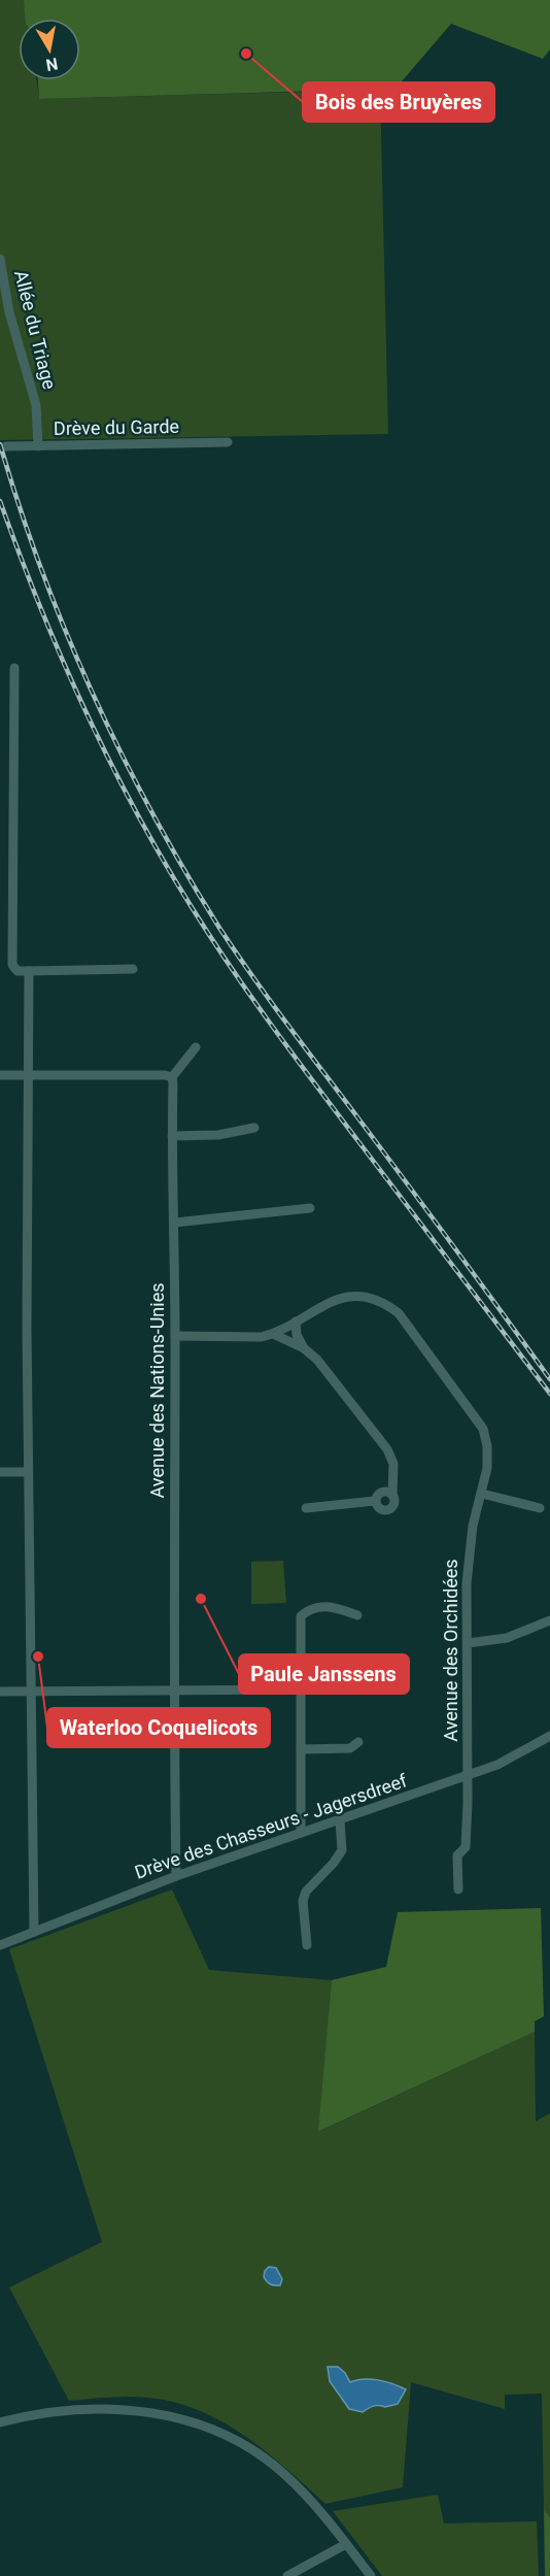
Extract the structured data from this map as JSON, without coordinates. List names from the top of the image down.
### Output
{
  "streets": {
    "street": [
      "Allée du Triage",
      "Drève du Garde",
      "Avenue des Nations-Unies",
      "Avenue des Orchidées",
      "Drève des Chasseurs - Jagersdreef"
    ]
  },
  "crossings": [
    ["Allée du Triage", "Drève du Garde"],
    ["Avenue des Nations-Unies", "Avenue des Orchidées"],
    ["Avenue des Nations-Unies", "Drève des Chasseurs - Jagersdreef"],
    ["Avenue des Orchidées", "Drève des Chasseurs - Jagersdreef"]
  ],
  "places": ["Bois des Bruyères", "Paule Janssens", "Waterloo Coquelicots"],
  "north": "bottom"
}
